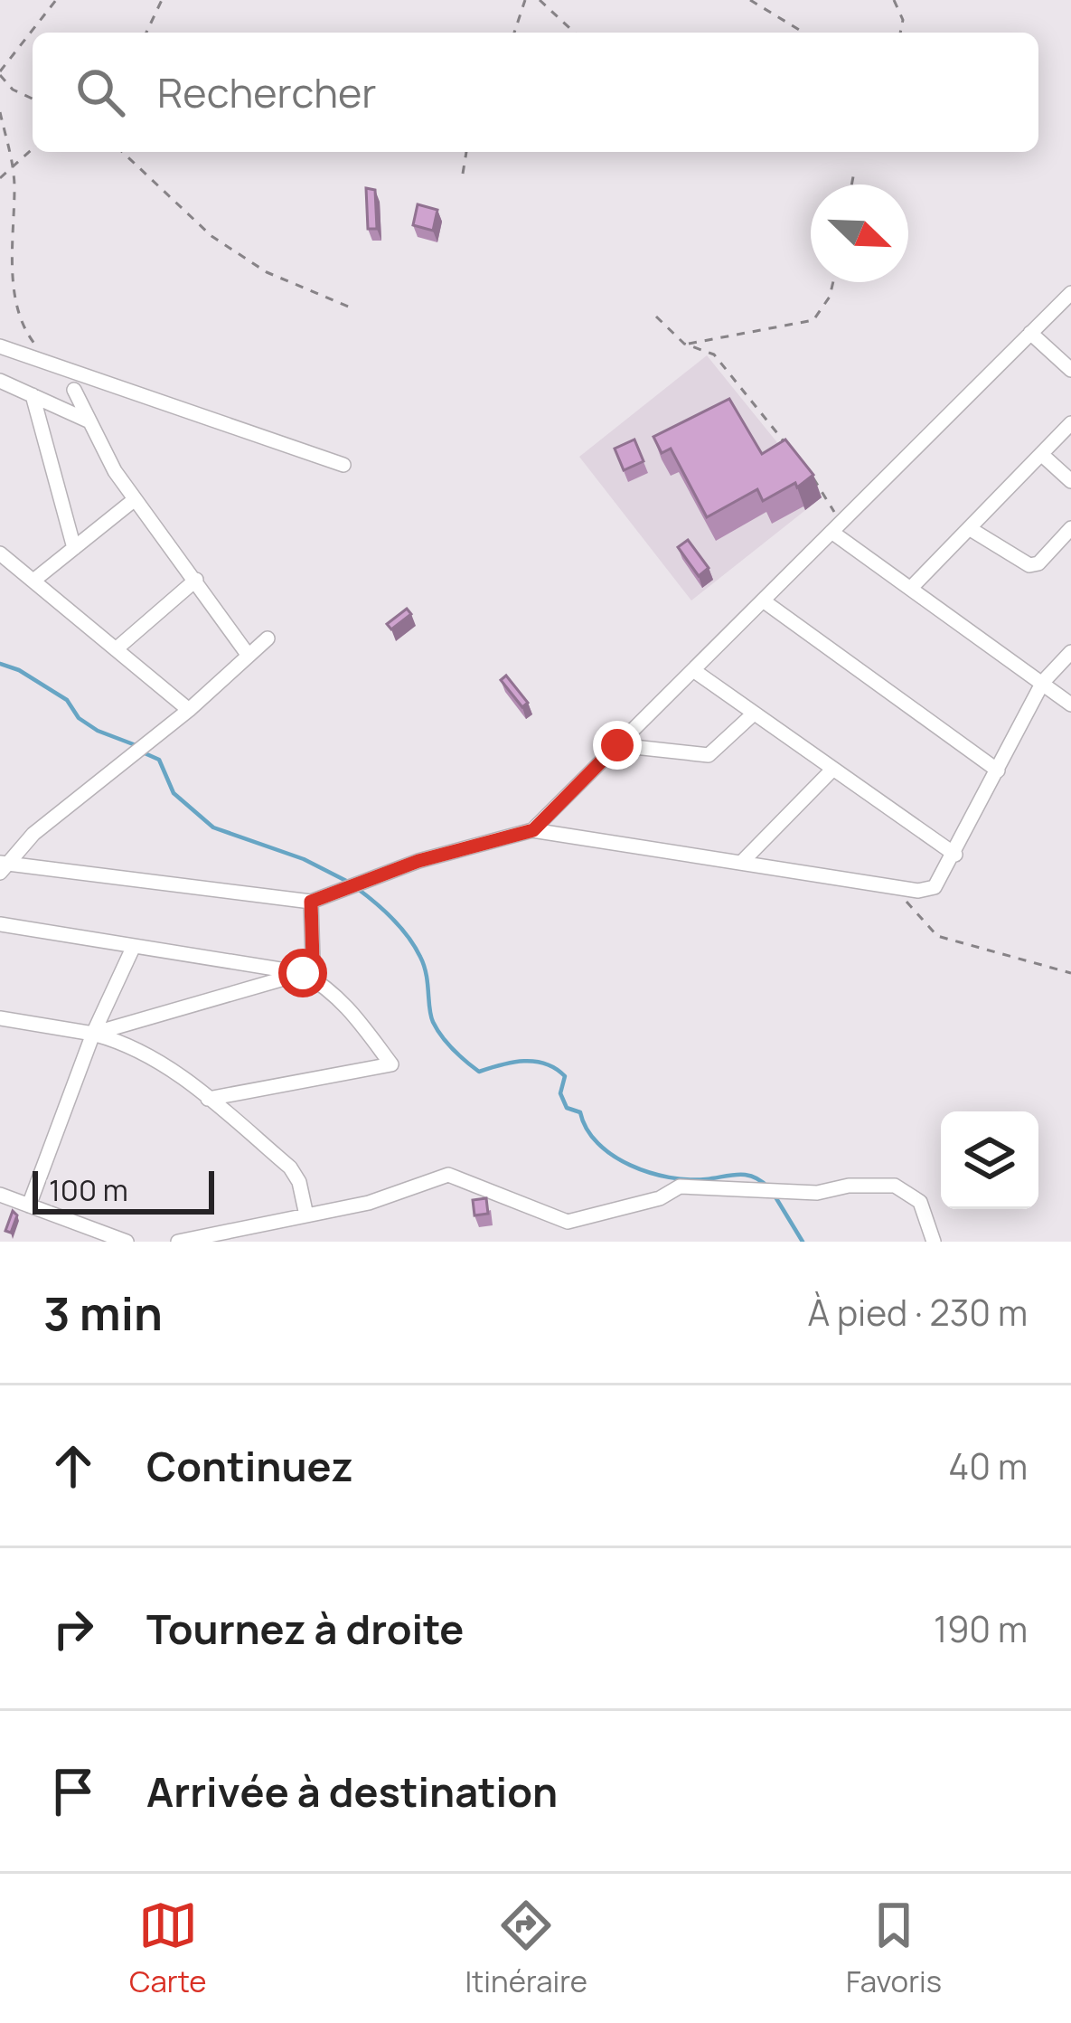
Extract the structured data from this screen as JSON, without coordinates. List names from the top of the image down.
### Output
{
  "scale_bar": "100 m",
  "north": "bottom right",
  "page": {
    "search": "Rechercher",
    "scale": "100 m",
    "heading": ["3 min", "À pied · 230 m"],
    "list": [
      ["Continuez", "40 m"],
      ["Tournez à droite", "190 m"],
      "Arrivée à destination"
    ],
    "nav": ["Carte", "Itinéraire", "Favoris"]
  }
}
